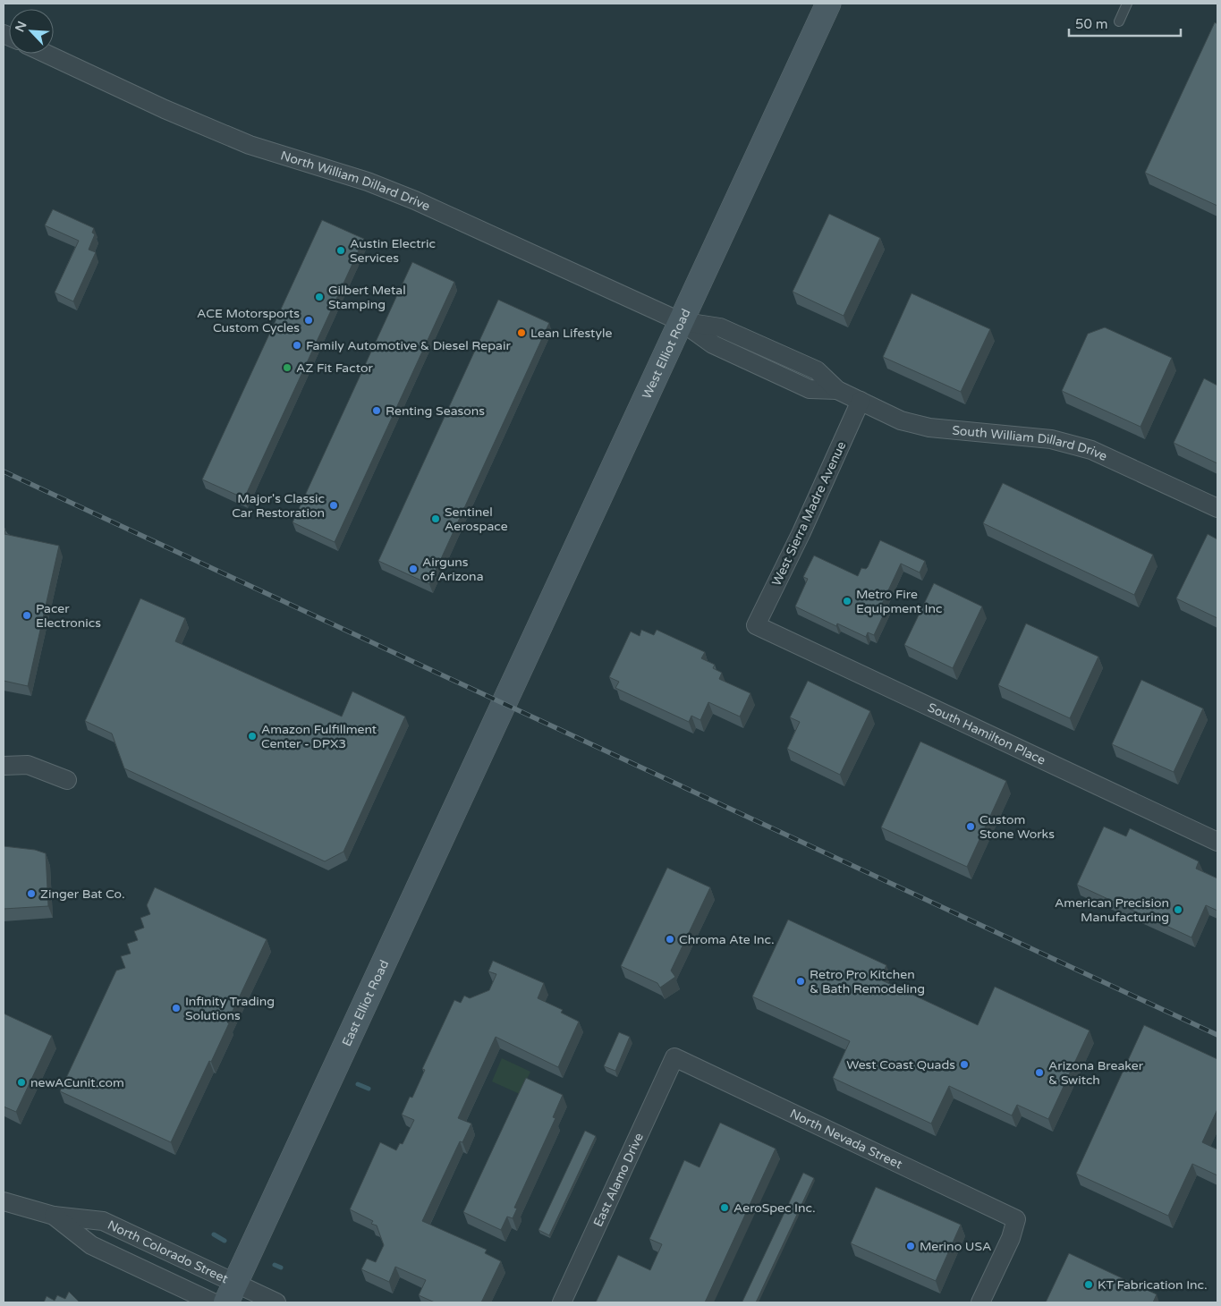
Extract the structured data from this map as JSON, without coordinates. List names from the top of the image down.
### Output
{
  "streets": {
    "main road": ["West Elliot Road", "East Elliot Road"],
    "street": [
      "North William Dillard Drive",
      "South William Dillard Drive",
      "West Sierra Madre Avenue",
      "South Hamilton Place",
      "North Nevada Street",
      "East Alamo Drive",
      "North Colorado Street"
    ]
  },
  "crossings": [
    ["North William Dillard Drive", "West Elliot Road"],
    ["North William Dillard Drive", "South William Dillard Drive"],
    ["West Elliot Road", "South William Dillard Drive"],
    ["West Elliot Road", "East Elliot Road"],
    ["South William Dillard Drive", "West Sierra Madre Avenue"],
    ["West Sierra Madre Avenue", "South Hamilton Place"],
    ["East Elliot Road", "North Colorado Street"],
    ["North Nevada Street", "East Alamo Drive"]
  ],
  "places": [
    "Austin Electric Services",
    "Gilbert Metal Stamping",
    "ACE Motorsports Custom Cycles",
    "Lean Lifestyle",
    "Family Automotive & Diesel Repair",
    "AZ Fit Factor",
    "Renting Seasons",
    "Major's Classic Car Restoration",
    "Sentinel Aerospace",
    "Airguns of Arizona",
    "Metro Fire Equipment Inc",
    "Pacer Electronics",
    "Amazon Fulfillment Center - DPX3",
    "Custom Stone Works",
    "Zinger Bat Co.",
    "American Precision Manufacturing",
    "Chroma Ate Inc.",
    "Retro Pro Kitchen & Bath Remodeling",
    "Infinity Trading Solutions",
    "West Coast Quads",
    "Arizona Breaker & Switch",
    "newACunit.com",
    "AeroSpec Inc.",
    "Merino USA",
    "KT Fabrication Inc."
  ],
  "scale_bar": "50 m",
  "north": "top left"
}
